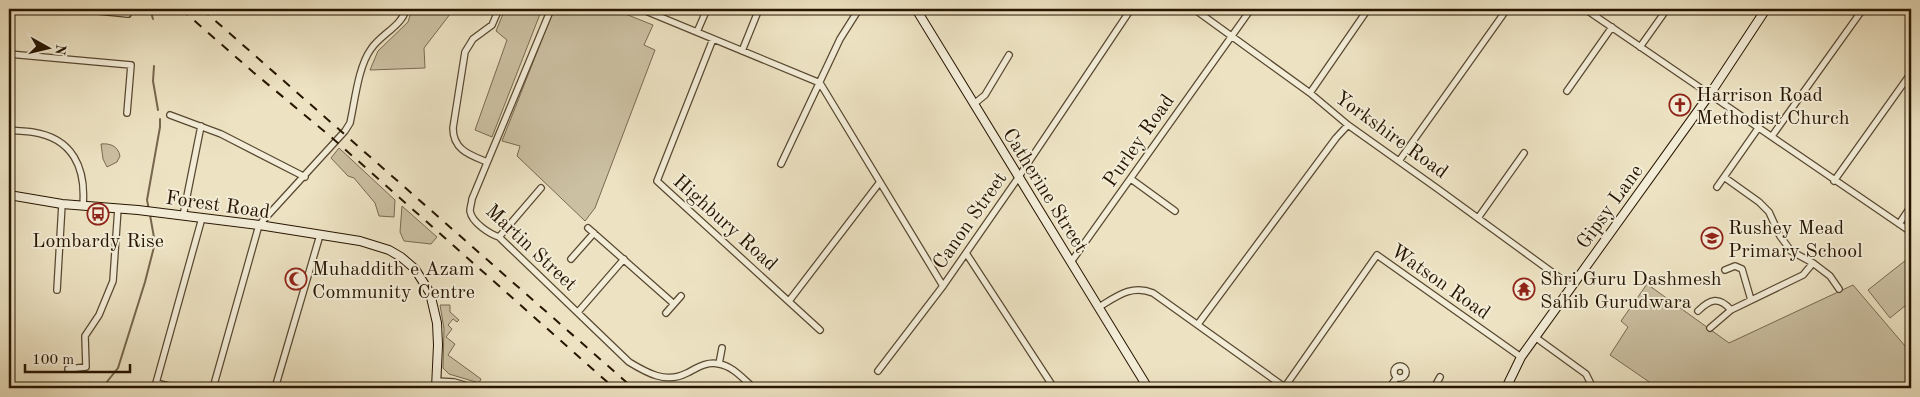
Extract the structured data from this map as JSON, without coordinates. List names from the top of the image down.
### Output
{
  "streets": {
    "street": [
      "Yorkshire Road",
      "Purley Road",
      "Catherine Street",
      "Forest Road",
      "Gipsy Lane",
      "Canon Street",
      "Highbury Road",
      "Martin Street",
      "Watson Road"
    ]
  },
  "crossings": [
    ["Yorkshire Road", "Purley Road"],
    ["Yorkshire Road", "Gipsy Lane"],
    ["Purley Road", "Catherine Street"],
    ["Catherine Street", "Canon Street"],
    ["Gipsy Lane", "Watson Road"]
  ],
  "places": {
    "church": ["Harrison Road Methodist Church"],
    "bus stop": ["Lombardy Rise"],
    "school or university": ["Rushey Mead Primary School"],
    "mosque": ["Muhaddith e Azam Community Centre"],
    "temple": ["Shri Guru Dashmesh Sahib Gurudwara"]
  },
  "scale_bar": "100 m",
  "north": "right"
}
